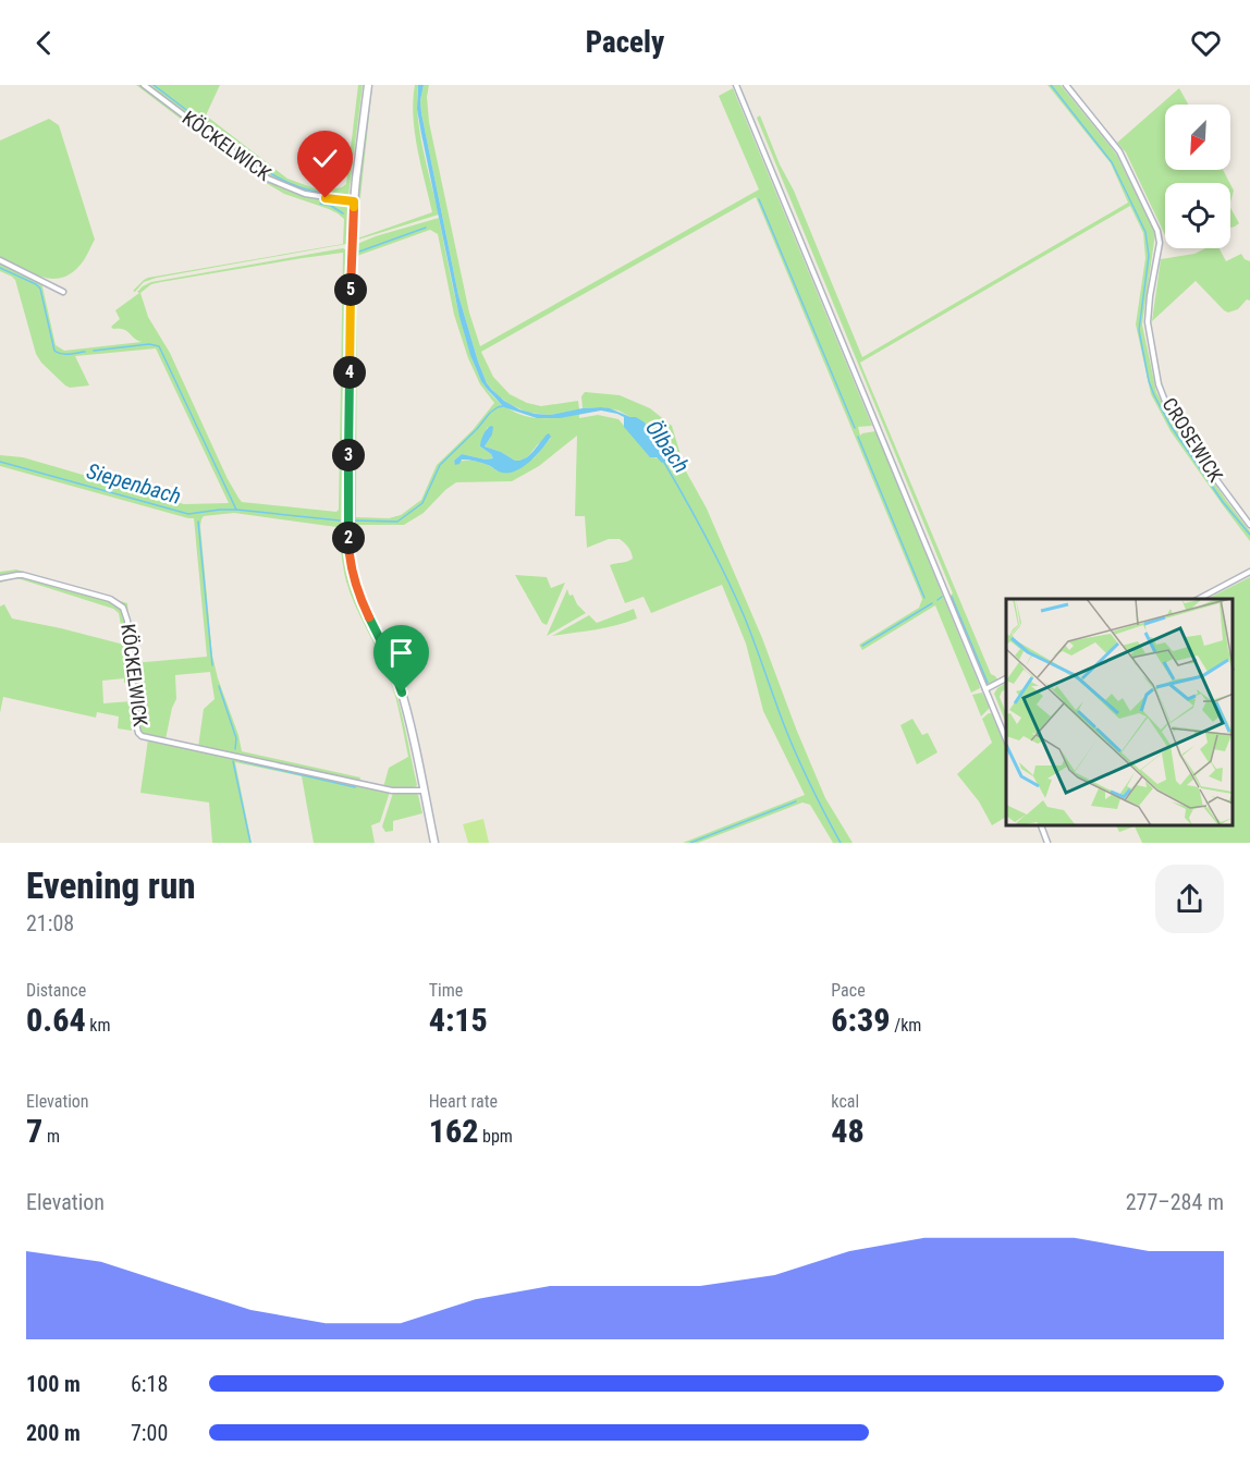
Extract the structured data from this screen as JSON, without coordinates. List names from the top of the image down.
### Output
{
  "streets": {
    "street": ["KÖCKELWICK", "CROSEWICK"]
  },
  "water": ["Ölbach", "Siepenbach"],
  "north": "bottom left",
  "page": {
    "header": "Pacely",
    "pins": [
      "5",
      "4",
      "3",
      "2"
    ],
    "heading": ["Evening run", "21:08"],
    "stats": [
      ["Distance", "0.64 km"],
      ["Time", "4:15"],
      ["Pace", "6:39 /km"],
      ["Elevation", "7 m"],
      ["Heart rate", "162 bpm"],
      ["kcal", "48"]
    ],
    "chart": ["Elevation", "277–284 m"],
    "list": [
      {
        "name": "100 m",
        "note": "6:18"
      },
      {
        "name": "200 m",
        "note": "7:00"
      }
    ]
  }
}
